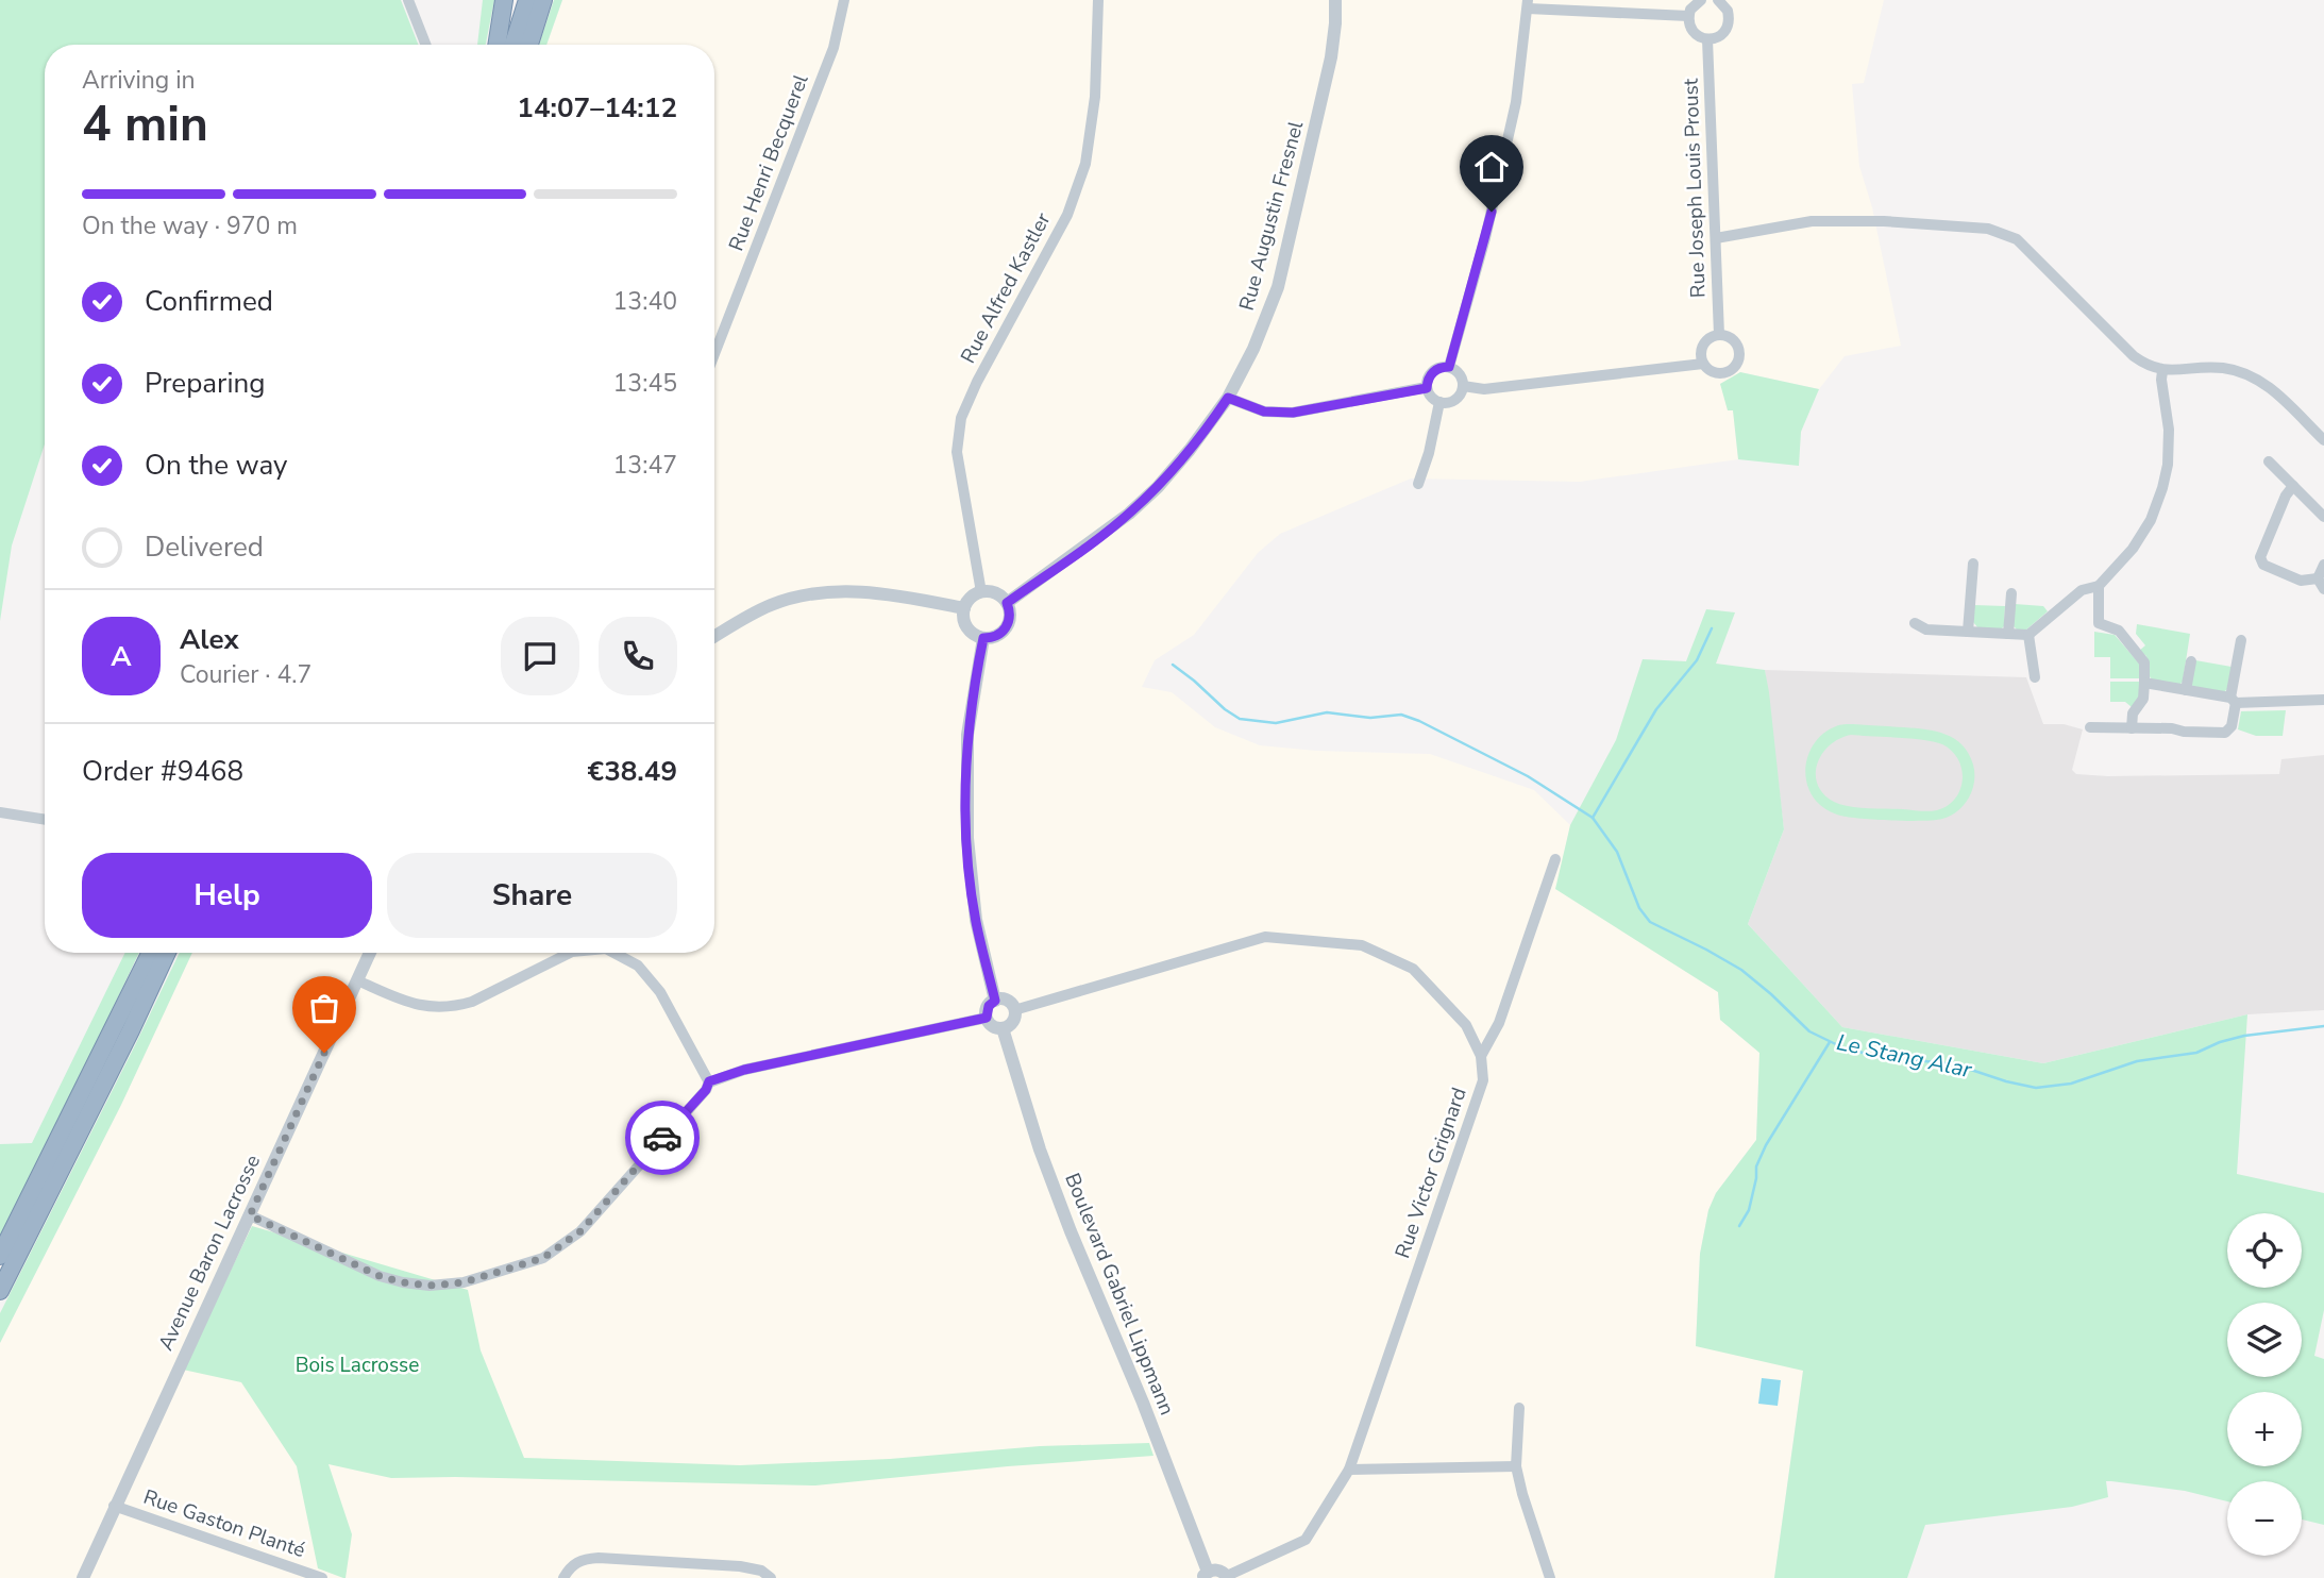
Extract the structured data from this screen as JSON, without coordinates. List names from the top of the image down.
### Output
{
  "streets": {
    "street": [
      "Rue Henri Becquerel",
      "Rue Joseph Louis Proust",
      "Rue Augustin Fresnel",
      "Rue Alfred Kastler",
      "Rue Victor Grignard",
      "Avenue Baron Lacrosse",
      "Boulevard Gabriel Lippmann",
      "Rue Gaston Planté"
    ]
  },
  "crossings": [
    ["Rue Augustin Fresnel", "Rue Alfred Kastler"],
    ["Avenue Baron Lacrosse", "Rue Gaston Planté"]
  ],
  "water": ["Le Stang Alar"],
  "parks": ["Bois Lacrosse"],
  "page": {
    "heading": ["4 min", "Arriving in", "14:07–14:12"],
    "panel": [
      "Alex",
      "Courier · 4.7",
      "Order #9468",
      "€38.49"
    ],
    "bar": "On the way · 970 m",
    "list": [
      ["Confirmed", "13:40"],
      ["Preparing", "13:45"],
      ["On the way", "13:47"],
      "Delivered"
    ],
    "round": "A",
    "buttons": ["Help", "Share"],
    "map_buttons": ["+", "−"]
  }
}
